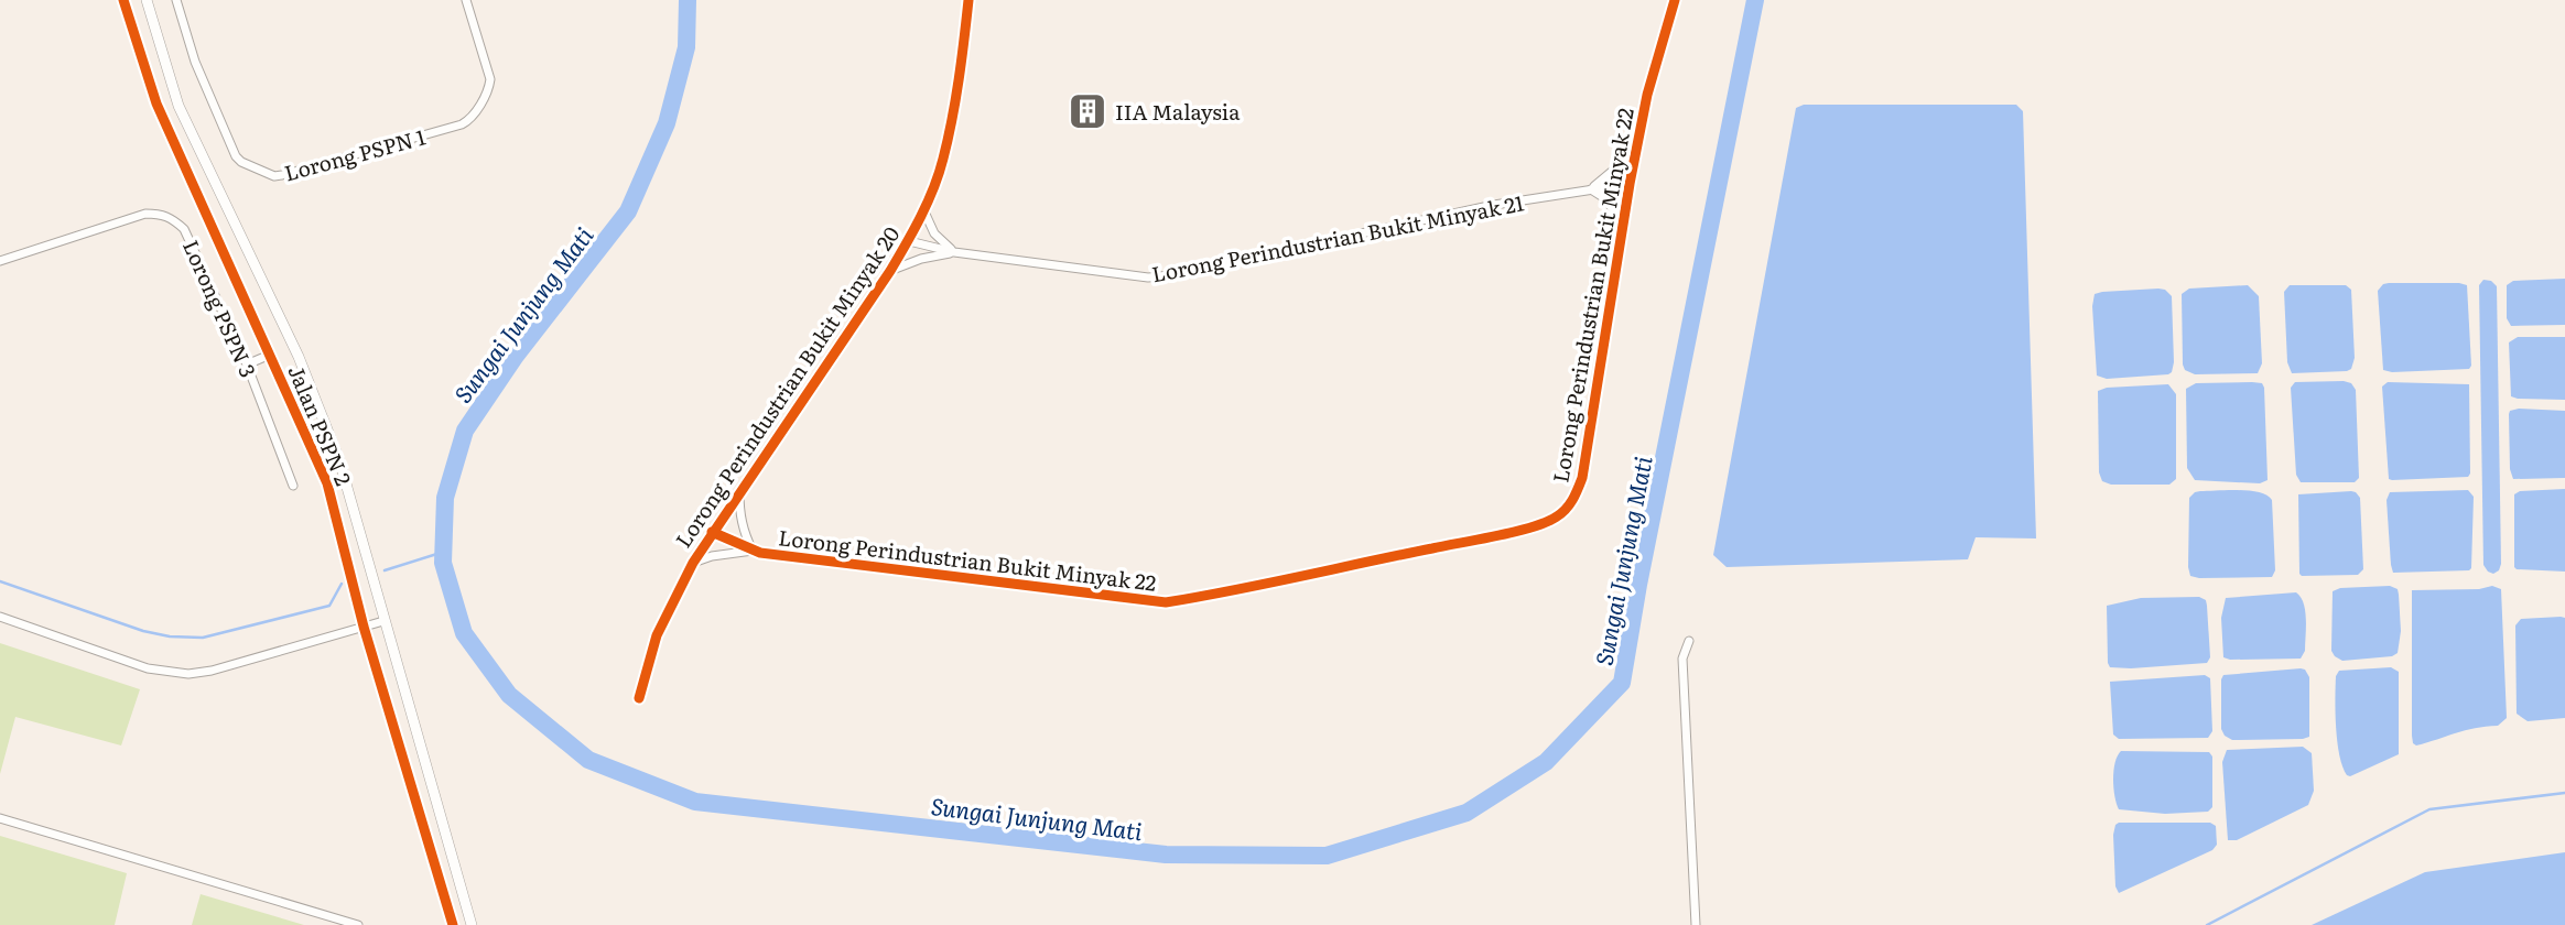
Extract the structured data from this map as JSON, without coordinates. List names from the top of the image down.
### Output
{
  "streets": {
    "street": [
      "Lorong PSPN 1",
      "Lorong Perindustrian Bukit Minyak 21",
      "Lorong Perindustrian Bukit Minyak 22",
      "Lorong PSPN 3",
      "Lorong Perindustrian Bukit Minyak 20",
      "Jalan PSPN 2"
    ]
  },
  "crossings": [
    ["Lorong Perindustrian Bukit Minyak 21", "Lorong Perindustrian Bukit Minyak 22"],
    ["Lorong Perindustrian Bukit Minyak 21", "Lorong Perindustrian Bukit Minyak 20"],
    ["Lorong Perindustrian Bukit Minyak 22", "Lorong Perindustrian Bukit Minyak 20"]
  ],
  "water": ["Sungai Junjung Mati"],
  "places": {
    "building": ["IIA Malaysia"]
  }
}
